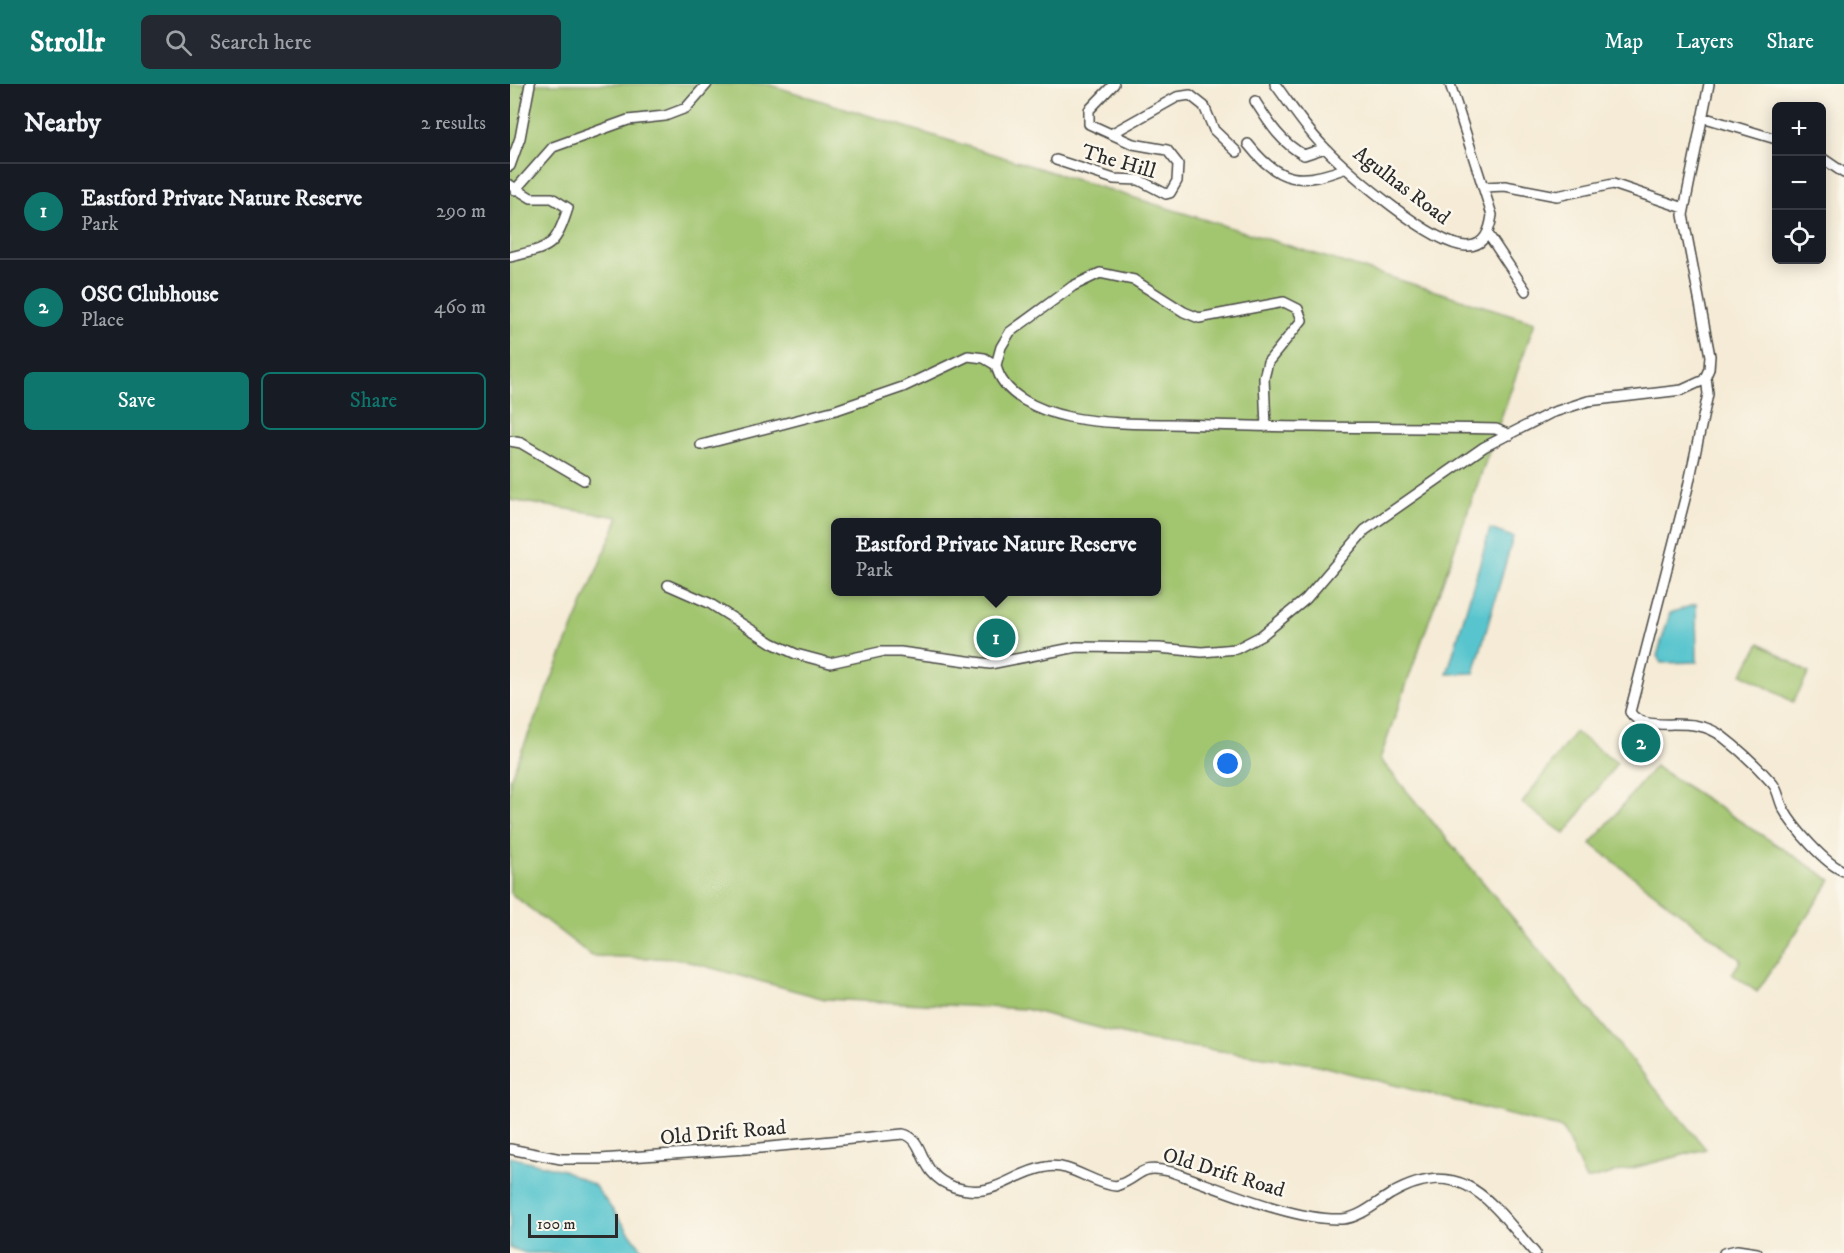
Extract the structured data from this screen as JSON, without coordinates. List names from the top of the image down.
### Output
{
  "streets": {
    "street": ["The Hill", "Agulhas Road", "Old Drift Road"]
  },
  "scale_bar": "100 m",
  "page": {
    "header": "Strollr",
    "search": "Search here",
    "nav": ["Map", "Layers", "Share"],
    "heading": ["Nearby", "2 results"],
    "map_buttons": ["+", "−"],
    "list": [
      {
        "mark": "1",
        "name": "Eastford Private Nature Reserve",
        "note": "Park",
        "value": "290 m"
      },
      {
        "mark": "2",
        "name": "OSC Clubhouse",
        "note": "Place",
        "value": "460 m"
      }
    ],
    "buttons": ["Save", "Share"],
    "popup": ["Eastford Private Nature Reserve", "Park"],
    "pins": ["1", "2"],
    "scale": "100 m"
  }
}
